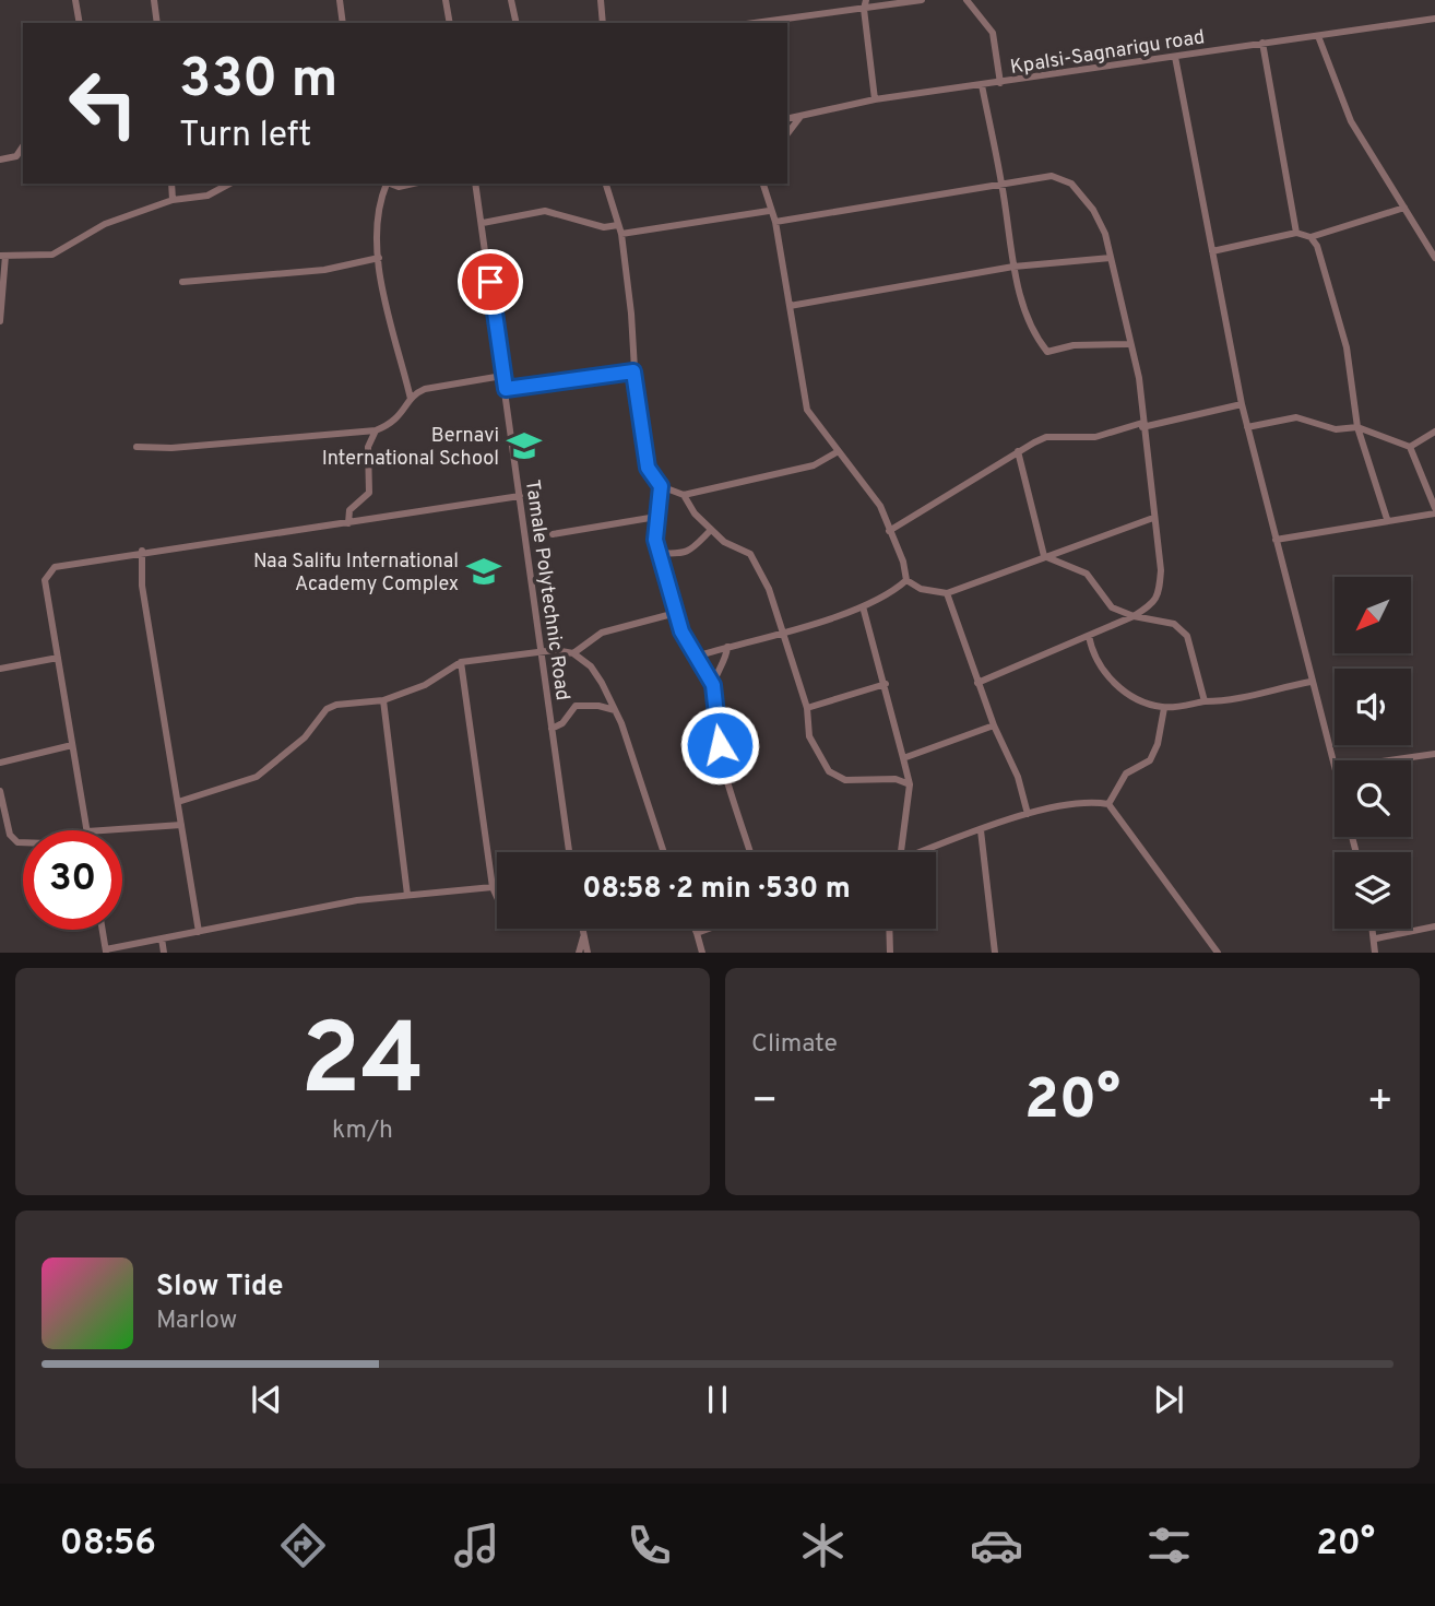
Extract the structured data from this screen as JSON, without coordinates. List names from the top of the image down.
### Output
{
  "streets": {
    "street": ["Kpalsi-Sagnarigu road", "Tamale Polytechnic Road"]
  },
  "places": {
    "school or university": ["Bernavi International School", "Naa Salifu International Academy Complex"]
  },
  "north": "bottom left",
  "page": {
    "turn": ["330 m", "Turn left"],
    "limit": "30",
    "trip": "08:58 · 2 min · 530 m",
    "tile": [
      ["24", "km/h"],
      "Climate"
    ],
    "heat": ["−", "20°", "+"],
    "song": ["Slow Tide", "Marlow"],
    "tabs": ["08:56", "20°"]
  }
}
